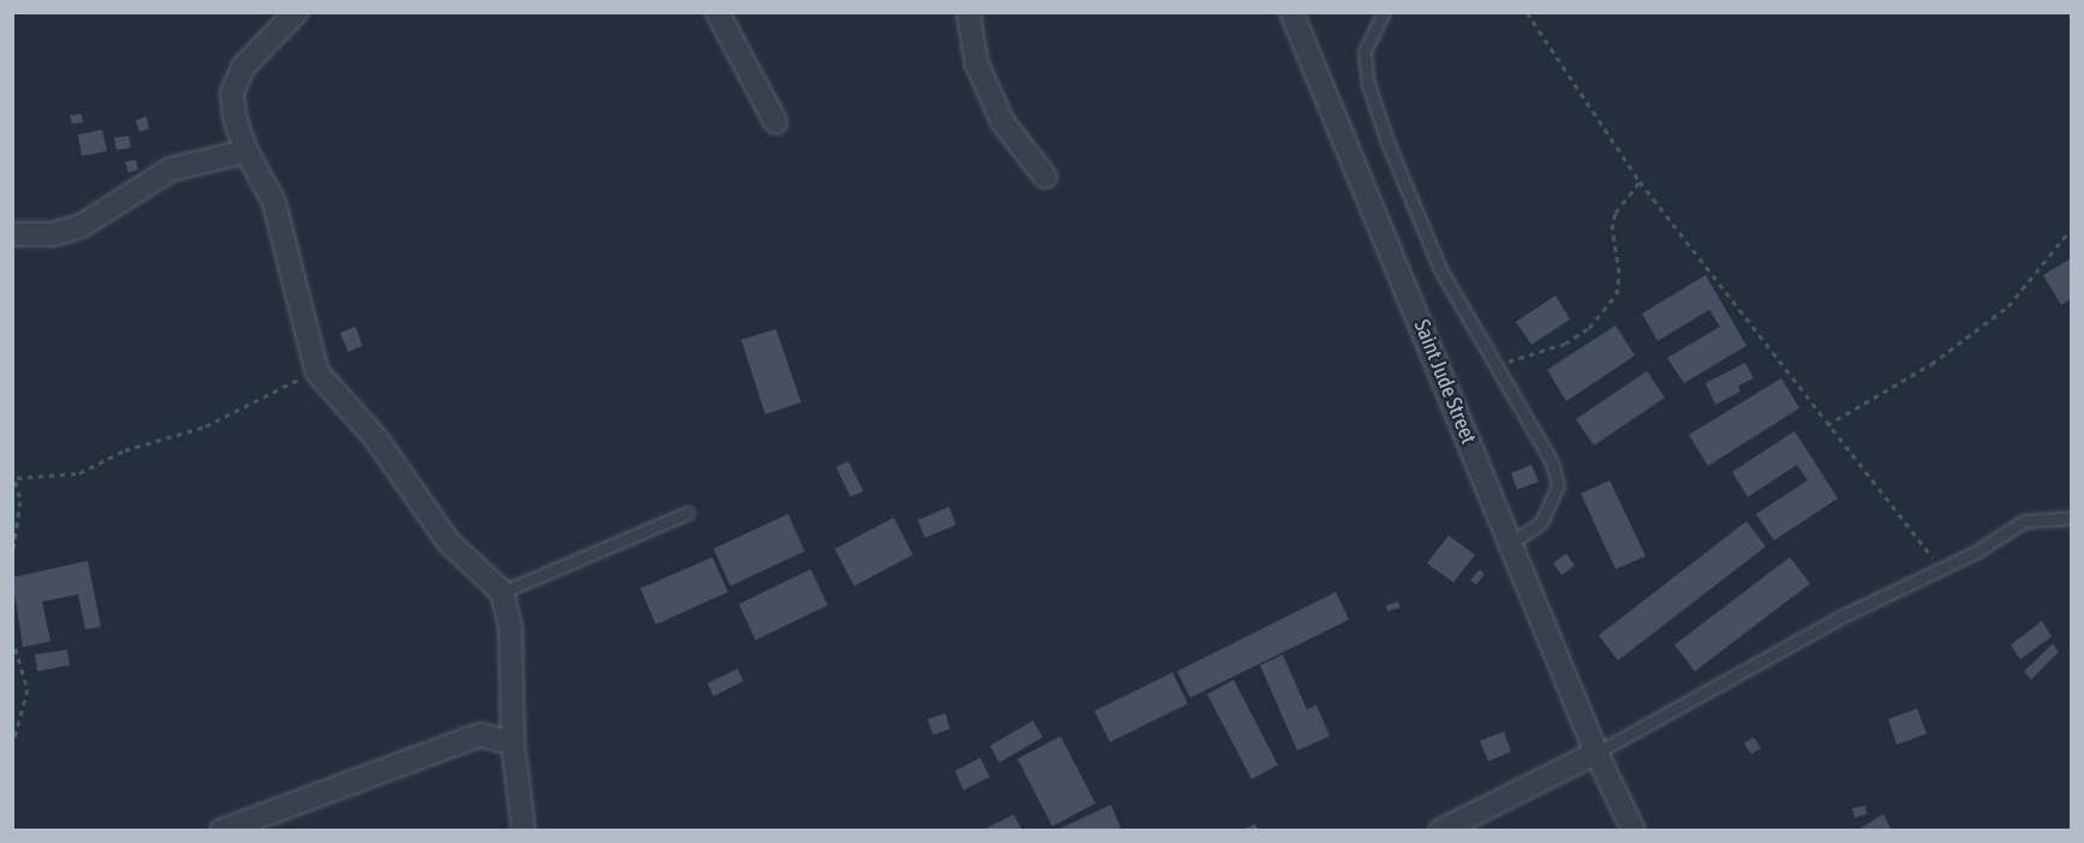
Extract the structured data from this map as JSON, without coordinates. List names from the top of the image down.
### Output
{
  "streets": {
    "street": ["Saint Jude Street"]
  }
}
